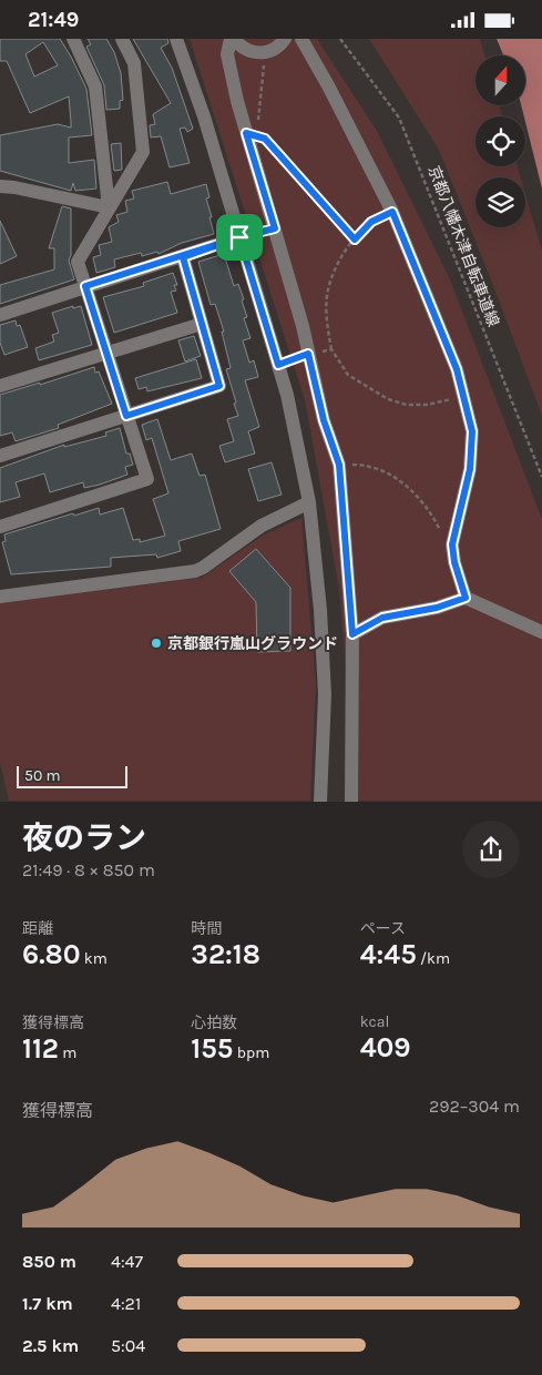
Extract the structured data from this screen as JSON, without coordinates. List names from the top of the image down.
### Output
{
  "streets": {
    "path": ["京都八幡木津自転車道線"]
  },
  "places": ["京都銀行嵐山グラウンド"],
  "scale_bar": "50 m",
  "north": "top",
  "page": {
    "status": "21:49",
    "scale": "50 m",
    "heading": ["夜のラン", "21:49 · 8 × 850 m"],
    "stats": [
      ["距離", "6.80 km"],
      ["時間", "32:18"],
      ["ペース", "4:45 /km"],
      ["獲得標高", "112 m"],
      ["心拍数", "155 bpm"],
      ["kcal", "409"]
    ],
    "chart": ["獲得標高", "292–304 m"],
    "list": [
      {
        "name": "850 m",
        "note": "4:47"
      },
      {
        "name": "1.7 km",
        "note": "4:21"
      },
      {
        "name": "2.5 km",
        "note": "5:04"
      }
    ]
  }
}
